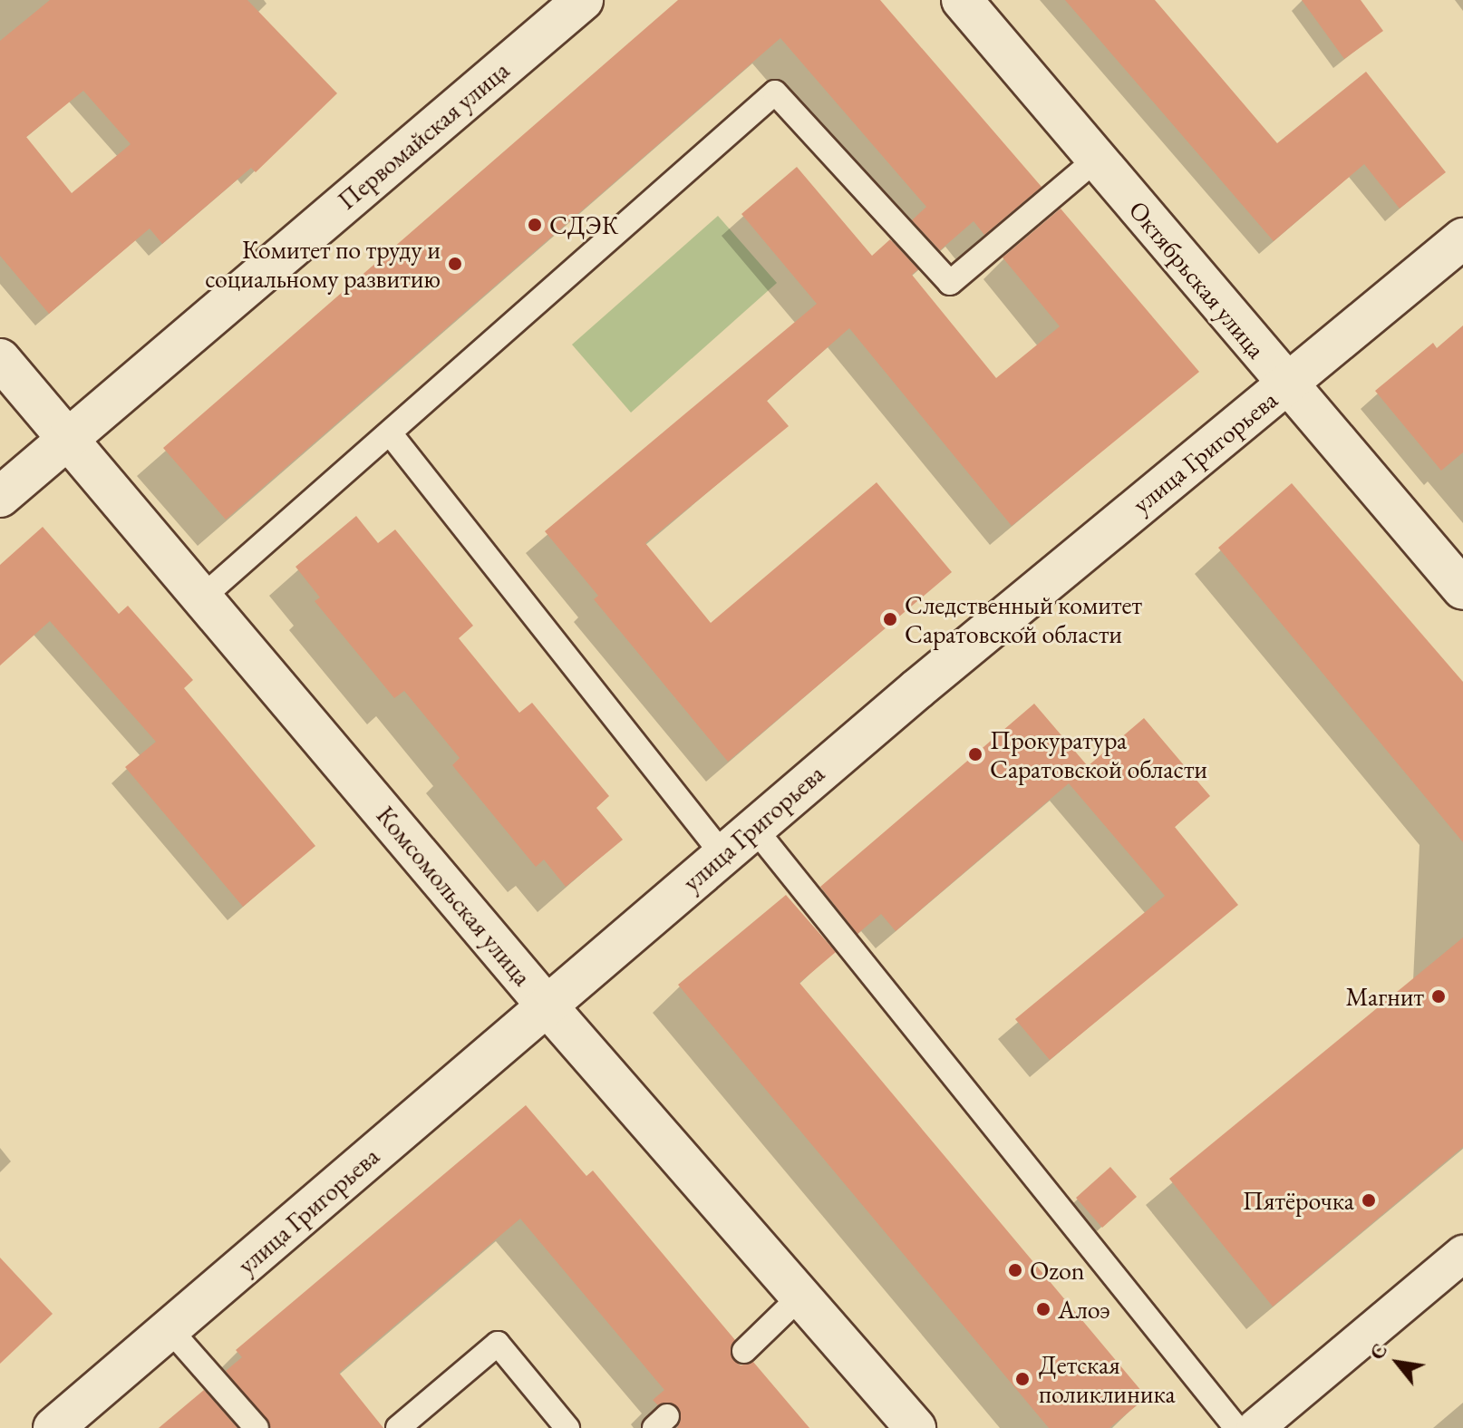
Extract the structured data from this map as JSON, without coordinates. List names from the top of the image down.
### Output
{
  "streets": {
    "street": [
      "Первомайская улица",
      "Октябрьская улица",
      "улица Григорьева",
      "Комсомольская улица"
    ]
  },
  "crossings": [
    ["Первомайская улица", "Комсомольская улица"],
    ["Октябрьская улица", "улица Григорьева"],
    ["улица Григорьева", "Комсомольская улица"]
  ],
  "places": [
    "СДЭК",
    "Комитет по труду и социальному развитию",
    "Следственный комитет Саратовской области",
    "Прокуратура Саратовской области",
    "Магнит",
    "Пятёрочка",
    "Ozon",
    "Алоэ",
    "Детская поликлиника"
  ],
  "north": "top left"
}
